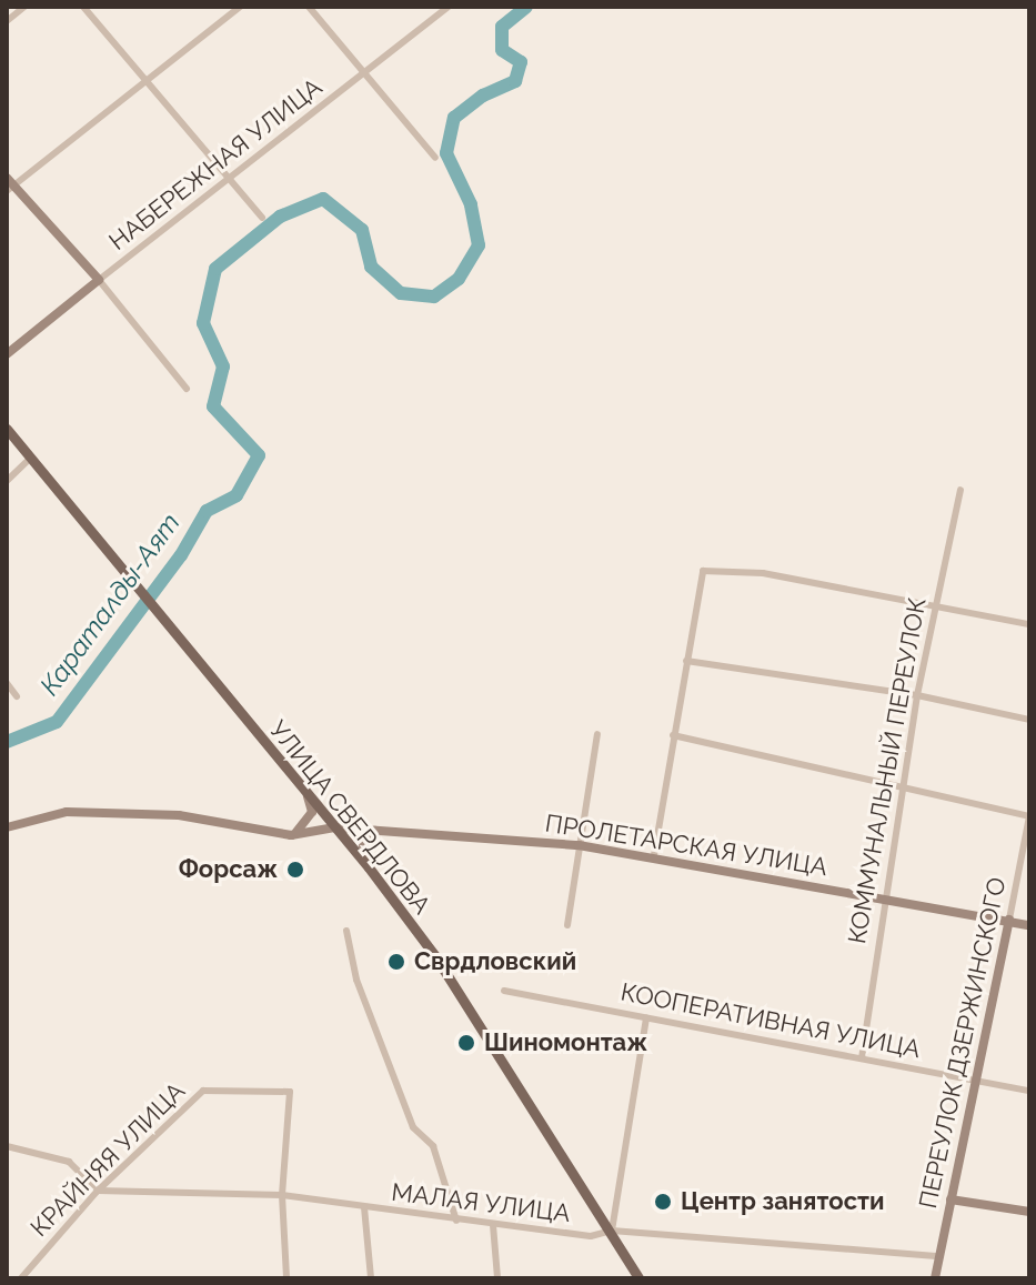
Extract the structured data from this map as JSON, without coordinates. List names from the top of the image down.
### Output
{
  "streets": {
    "main road": ["УЛИЦА СВЕРДЛОВА"],
    "street": [
      "НАБЕРЕЖНАЯ УЛИЦА",
      "КОММУНАЛЬНЫЙ ПЕРЕУЛОК",
      "ПРОЛЕТАРСКАЯ УЛИЦА",
      "КООПЕРАТИВНАЯ УЛИЦА",
      "ПЕРЕУЛОК ДЗЕРЖИНСКОГО",
      "КРАЙНЯЯ УЛИЦА",
      "МАЛАЯ УЛИЦА"
    ]
  },
  "crossings": [
    ["КОММУНАЛЬНЫЙ ПЕРЕУЛОК", "ПРОЛЕТАРСКАЯ УЛИЦА"],
    ["КОММУНАЛЬНЫЙ ПЕРЕУЛОК", "КООПЕРАТИВНАЯ УЛИЦА"],
    ["УЛИЦА СВЕРДЛОВА", "ПРОЛЕТАРСКАЯ УЛИЦА"],
    ["УЛИЦА СВЕРДЛОВА", "МАЛАЯ УЛИЦА"],
    ["ПРОЛЕТАРСКАЯ УЛИЦА", "ПЕРЕУЛОК ДЗЕРЖИНСКОГО"],
    ["КООПЕРАТИВНАЯ УЛИЦА", "ПЕРЕУЛОК ДЗЕРЖИНСКОГО"],
    ["ПЕРЕУЛОК ДЗЕРЖИНСКОГО", "МАЛАЯ УЛИЦА"],
    ["КРАЙНЯЯ УЛИЦА", "МАЛАЯ УЛИЦА"]
  ],
  "water": ["Караталды-Аят"],
  "places": [
    "Форсаж",
    "Сврдловский",
    "Шиномонтаж",
    "Центр занятости"
  ]
}
